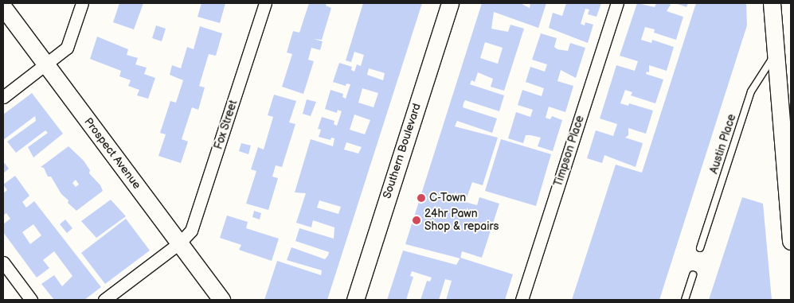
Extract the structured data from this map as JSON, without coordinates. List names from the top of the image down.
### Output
{
  "streets": {
    "main road": ["Southern Boulevard", "Prospect Avenue"],
    "street": ["Fox Street", "Timpson Place"],
    "lane": ["Austin Place"]
  },
  "crossings": [
    ["Fox Street", "Prospect Avenue"]
  ],
  "places": ["C-Town", "24hr Pawn Shop & repairs"]
}
